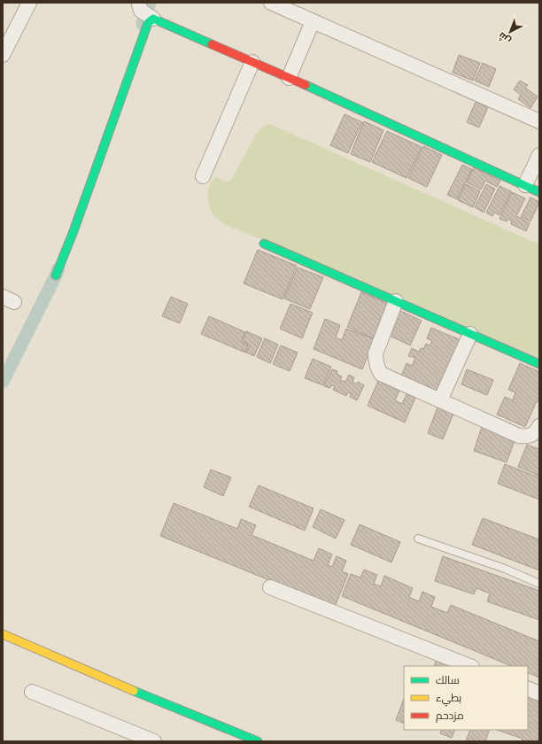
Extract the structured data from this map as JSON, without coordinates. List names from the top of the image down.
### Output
{
  "legend": ["سالك", "بطيء", "مزدحم"],
  "north": "bottom left"
}
